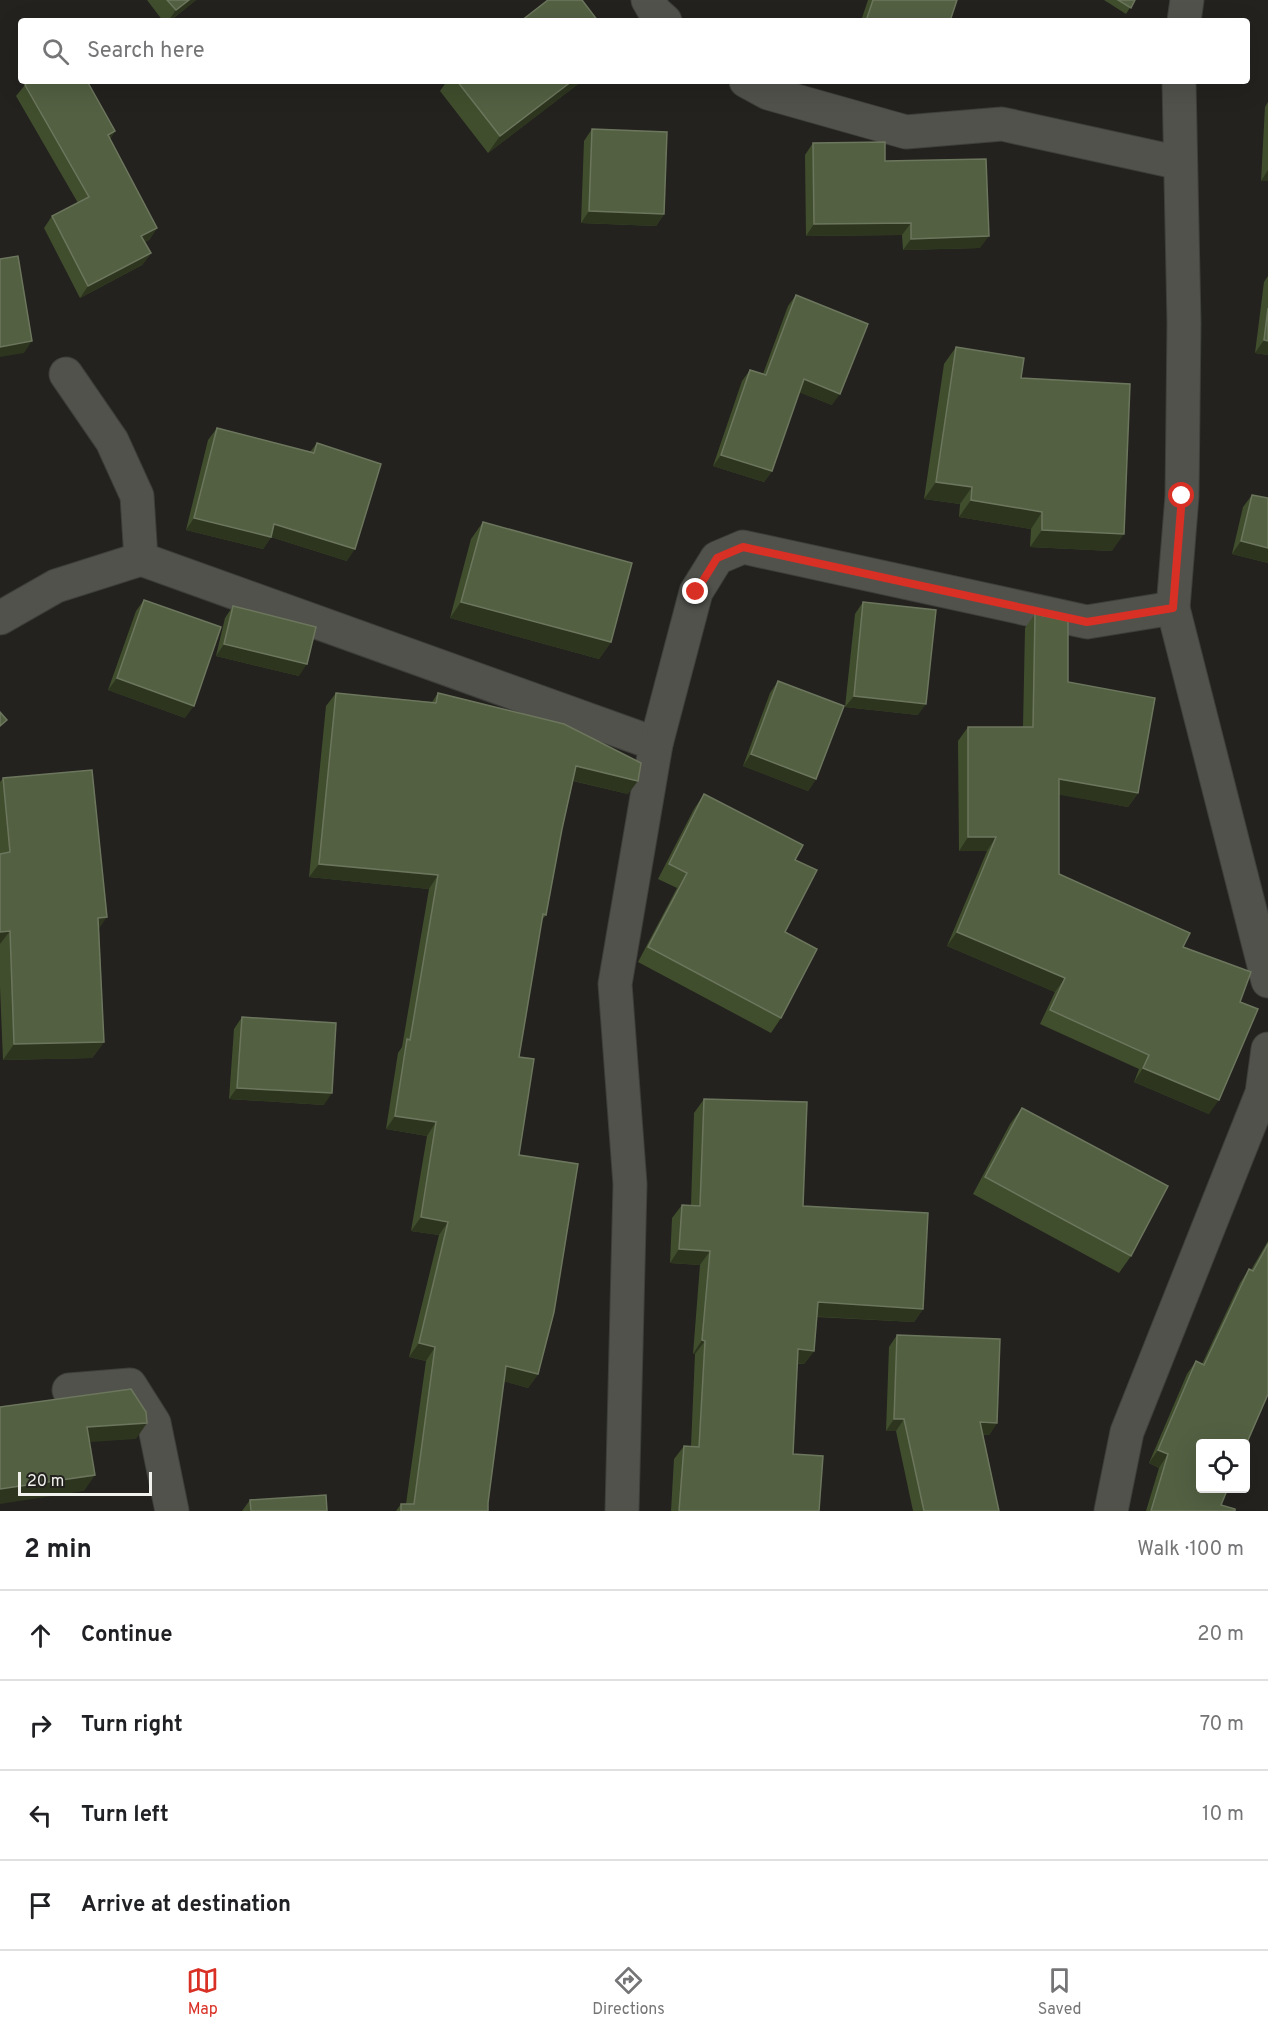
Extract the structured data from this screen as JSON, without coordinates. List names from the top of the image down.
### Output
{
  "scale_bar": "20 m",
  "page": {
    "search": "Search here",
    "scale": "20 m",
    "heading": ["2 min", "Walk · 100 m"],
    "list": [
      ["Continue", "20 m"],
      ["Turn right", "70 m"],
      ["Turn left", "10 m"],
      "Arrive at destination"
    ],
    "nav": ["Map", "Directions", "Saved"]
  }
}
